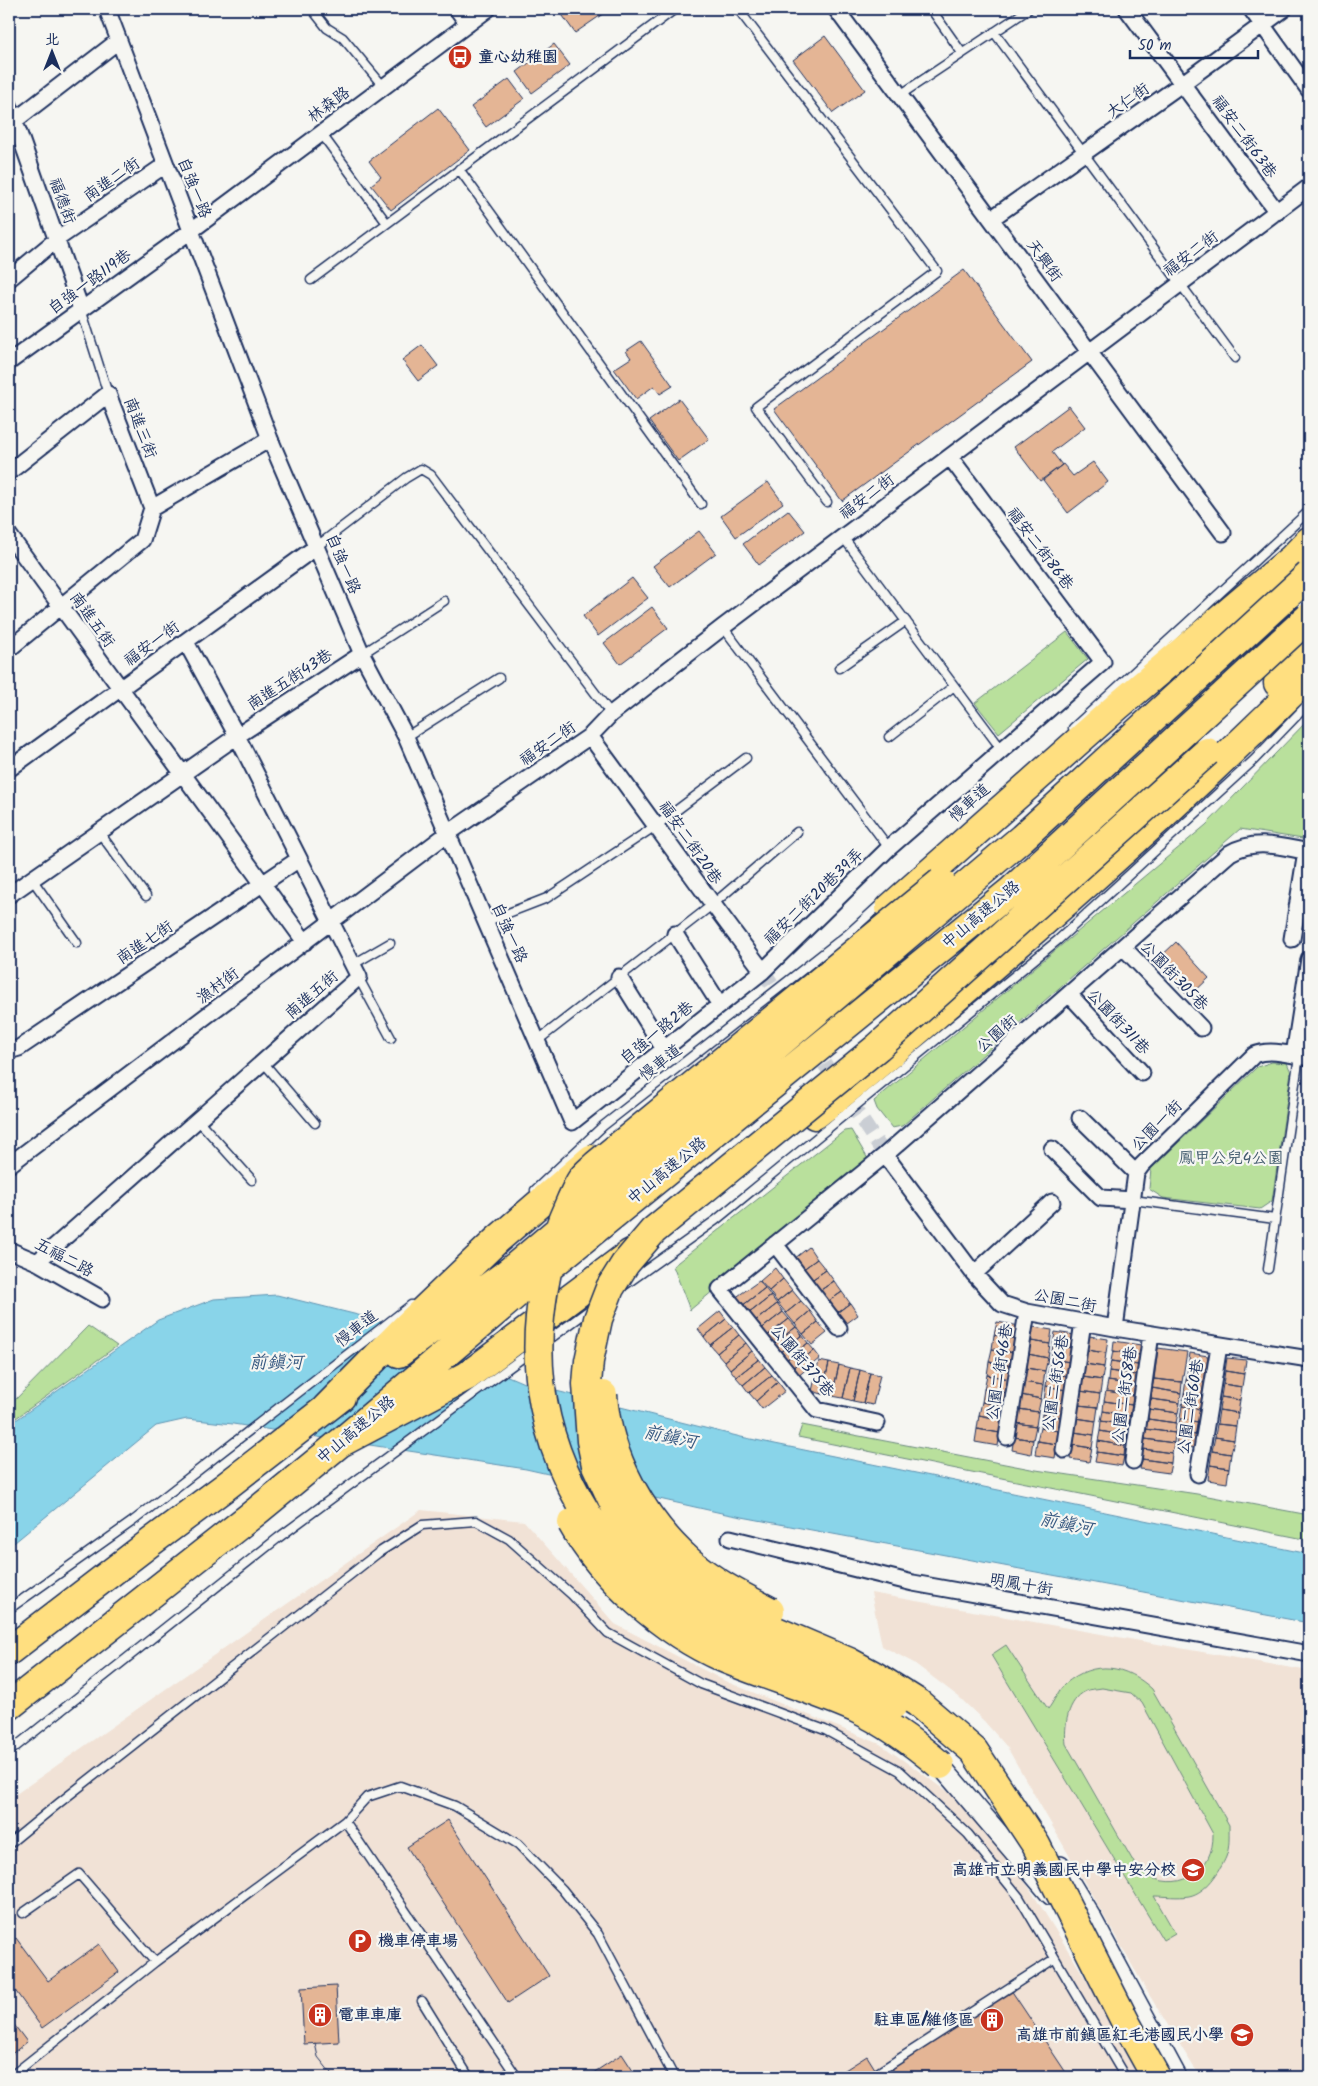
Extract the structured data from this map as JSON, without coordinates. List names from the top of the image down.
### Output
{
  "streets": {
    "highway": ["中山高速公路"],
    "street": [
      "大仁街",
      "林森路",
      "福安二街63巷",
      "南進二街",
      "自強一路",
      "福德街",
      "福安二街",
      "天興街",
      "自強一路119巷",
      "南進三街",
      "福安二街86巷",
      "南進五街",
      "福安一街",
      "南進五街43巷",
      "福安二街20巷",
      "福安二街20巷39弄",
      "南進七街",
      "公園街305巷",
      "漁村街",
      "公園街311巷",
      "自強一路2巷",
      "公園街",
      "公園一街",
      "五福二路",
      "公園二街",
      "公園街375巷",
      "公園二街46巷",
      "公園二街56巷",
      "公園二街58巷",
      "公園二街60巷",
      "明鳳十街"
    ],
    "lane": ["慢車道"]
  },
  "crossings": [
    ["大仁街", "福安二街63巷"],
    ["大仁街", "天興街"],
    ["林森路", "自強一路"],
    ["林森路", "自強一路119巷"],
    ["福安二街63巷", "福安二街"],
    ["南進二街", "自強一路"],
    ["南進二街", "福德街"],
    ["自強一路", "福安二街"],
    ["自強一路", "自強一路119巷"],
    ["自強一路", "福安一街"],
    ["自強一路", "南進五街43巷"],
    ["自強一路", "漁村街"],
    ["自強一路", "自強一路2巷"],
    ["福德街", "自強一路119巷"],
    ["福安二街", "天興街"],
    ["福安二街", "福安二街86巷"],
    ["福安二街", "福安二街20巷"],
    ["福安二街", "漁村街"],
    ["福安二街86巷", "福安二街20巷39弄"],
    ["南進五街", "福安一街"],
    ["南進五街", "南進五街43巷"],
    ["南進五街", "南進七街"],
    ["南進五街", "漁村街"],
    ["南進五街", "五福二路"],
    ["福安二街20巷", "福安二街20巷39弄"],
    ["福安二街20巷", "自強一路2巷"],
    ["福安二街20巷39弄", "自強一路2巷"],
    ["公園街305巷", "公園街"],
    ["公園街311巷", "公園街"],
    ["公園街", "公園二街"],
    ["公園街", "公園街375巷"],
    ["公園一街", "公園二街"],
    ["公園二街", "公園二街46巷"],
    ["公園二街", "公園二街56巷"],
    ["公園二街", "公園二街58巷"],
    ["公園二街", "公園二街60巷"]
  ],
  "water": ["前鎮河"],
  "parks": ["鳳甲公兒4公園"],
  "places": {
    "bus stop": ["童心幼稚園"],
    "school or university": ["高雄市立明義國民中學中安分校", "高雄市前鎮區紅毛港國民小學"],
    "parking": ["機車停車場"],
    "building": ["電車車庫", "駐車區/維修區"]
  },
  "scale_bar": "50 m",
  "north": "top"
}
